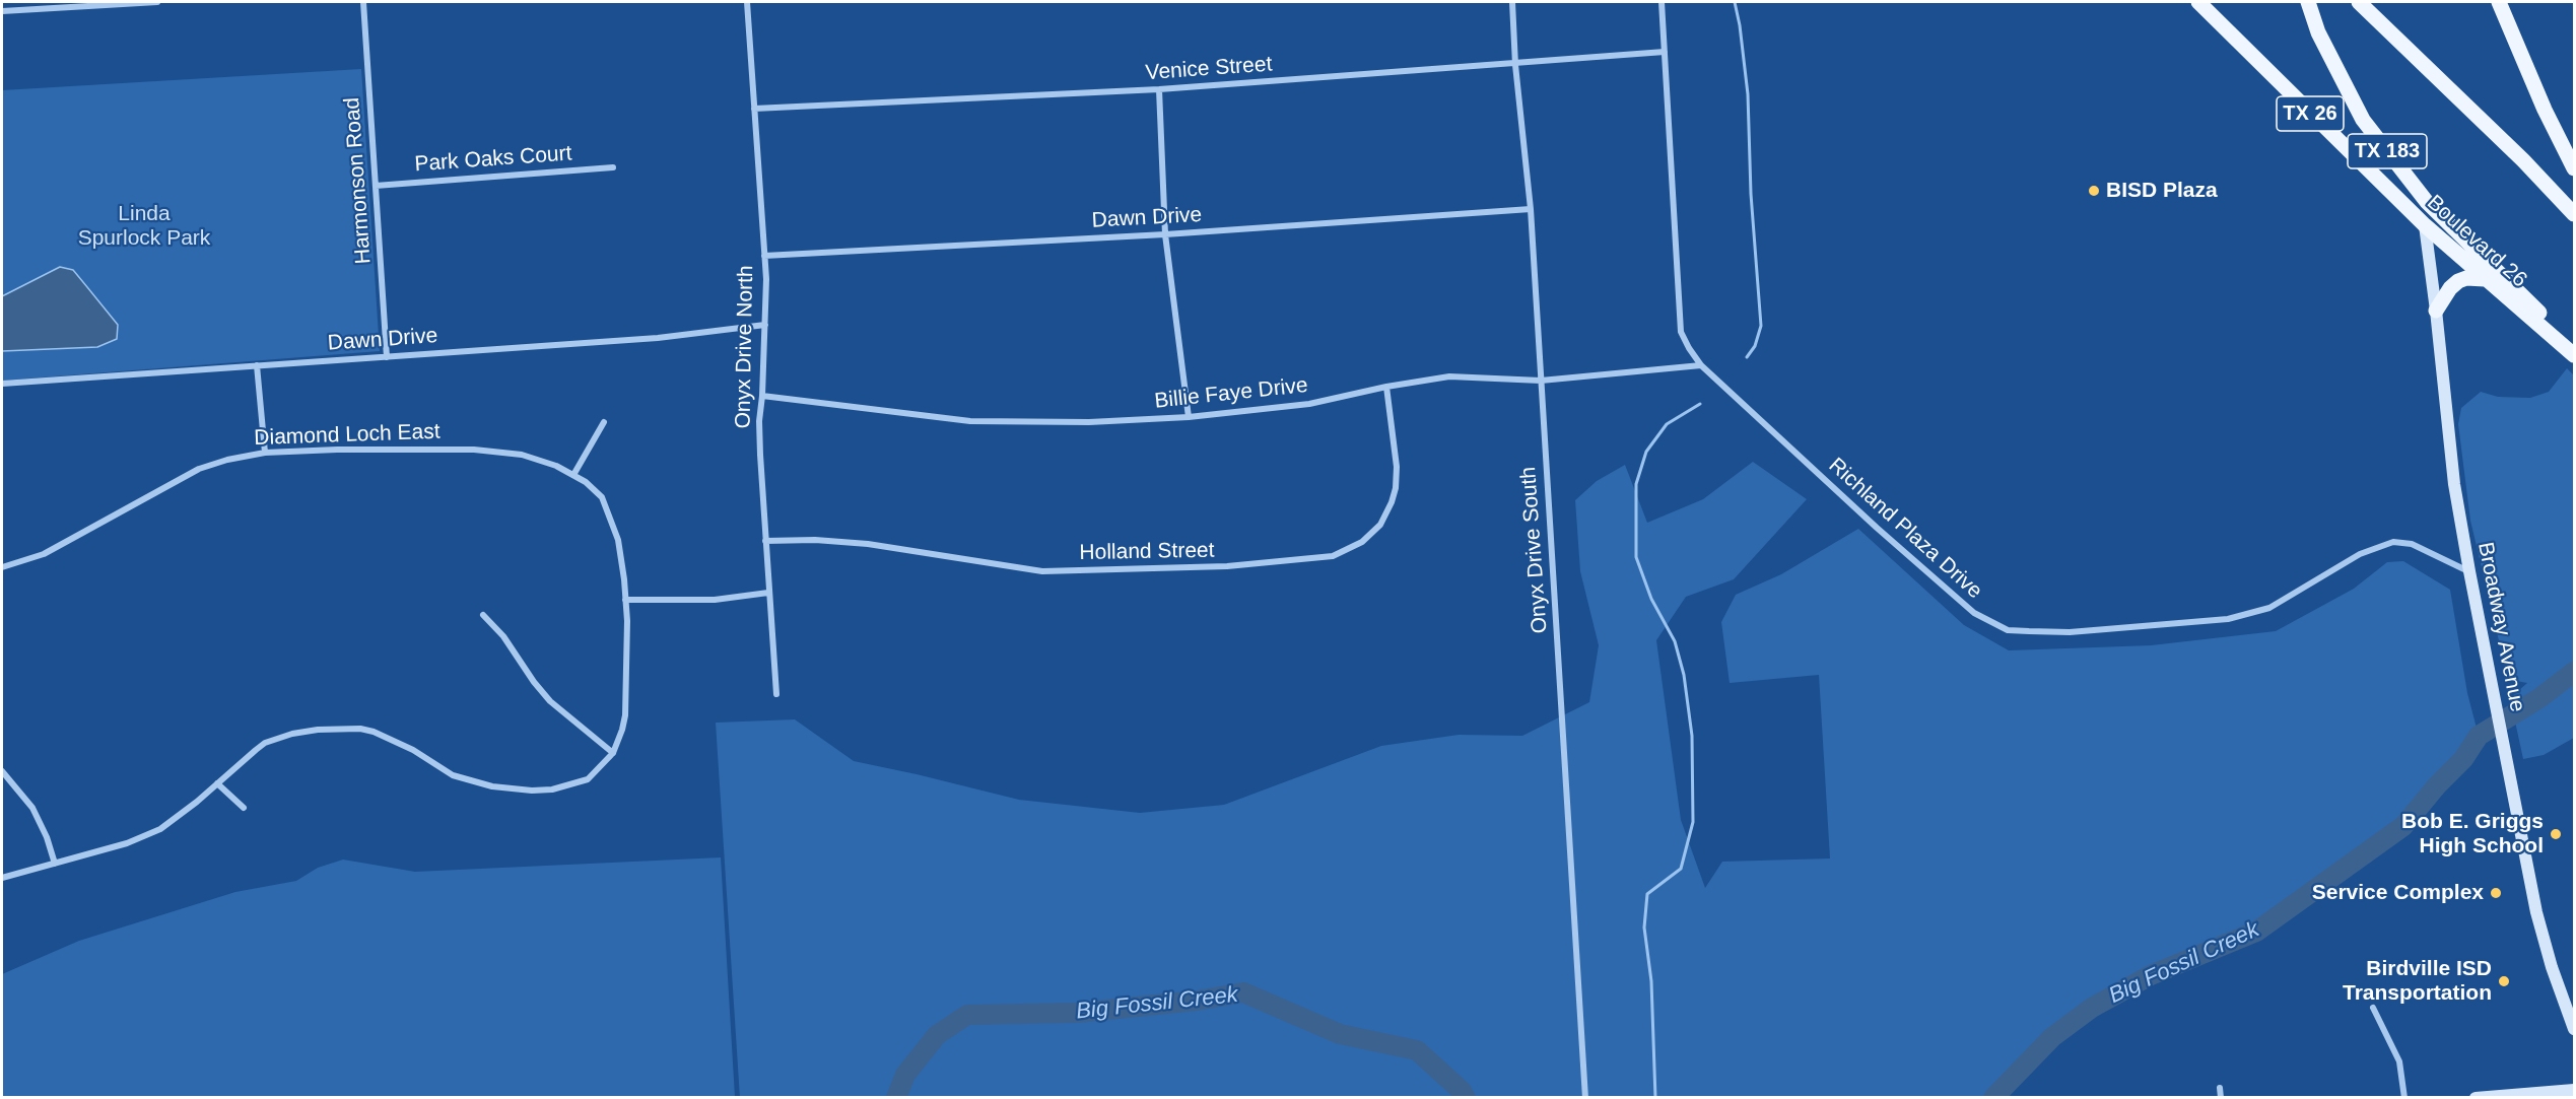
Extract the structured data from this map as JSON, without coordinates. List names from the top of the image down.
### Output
{
  "streets": {
    "main road": [
      "TX 26",
      "TX 183",
      "Boulevard 26",
      "Broadway Avenue"
    ],
    "street": [
      "Venice Street",
      "Park Oaks Court",
      "Harmonson Road",
      "Dawn Drive",
      "Onyx Drive North",
      "Billie Faye Drive",
      "Diamond Loch East",
      "Richland Plaza Drive",
      "Onyx Drive South",
      "Holland Street"
    ]
  },
  "crossings": [
    ["Venice Street", "Onyx Drive North"],
    ["Venice Street", "Richland Plaza Drive"],
    ["Venice Street", "Onyx Drive South"],
    ["Park Oaks Court", "Harmonson Road"],
    ["Harmonson Road", "Dawn Drive"],
    ["Dawn Drive", "Onyx Drive North"],
    ["Dawn Drive", "Onyx Drive South"],
    ["Boulevard 26", "Broadway Avenue"],
    ["Onyx Drive North", "Billie Faye Drive"],
    ["Onyx Drive North", "Holland Street"],
    ["Billie Faye Drive", "Richland Plaza Drive"],
    ["Billie Faye Drive", "Onyx Drive South"],
    ["Billie Faye Drive", "Holland Street"],
    ["Richland Plaza Drive", "Broadway Avenue"]
  ],
  "water": ["Big Fossil Creek"],
  "parks": ["Linda Spurlock Park"],
  "places": [
    "BISD Plaza",
    "Bob E. Griggs High School",
    "Service Complex",
    "Birdville ISD Transportation"
  ]
}
